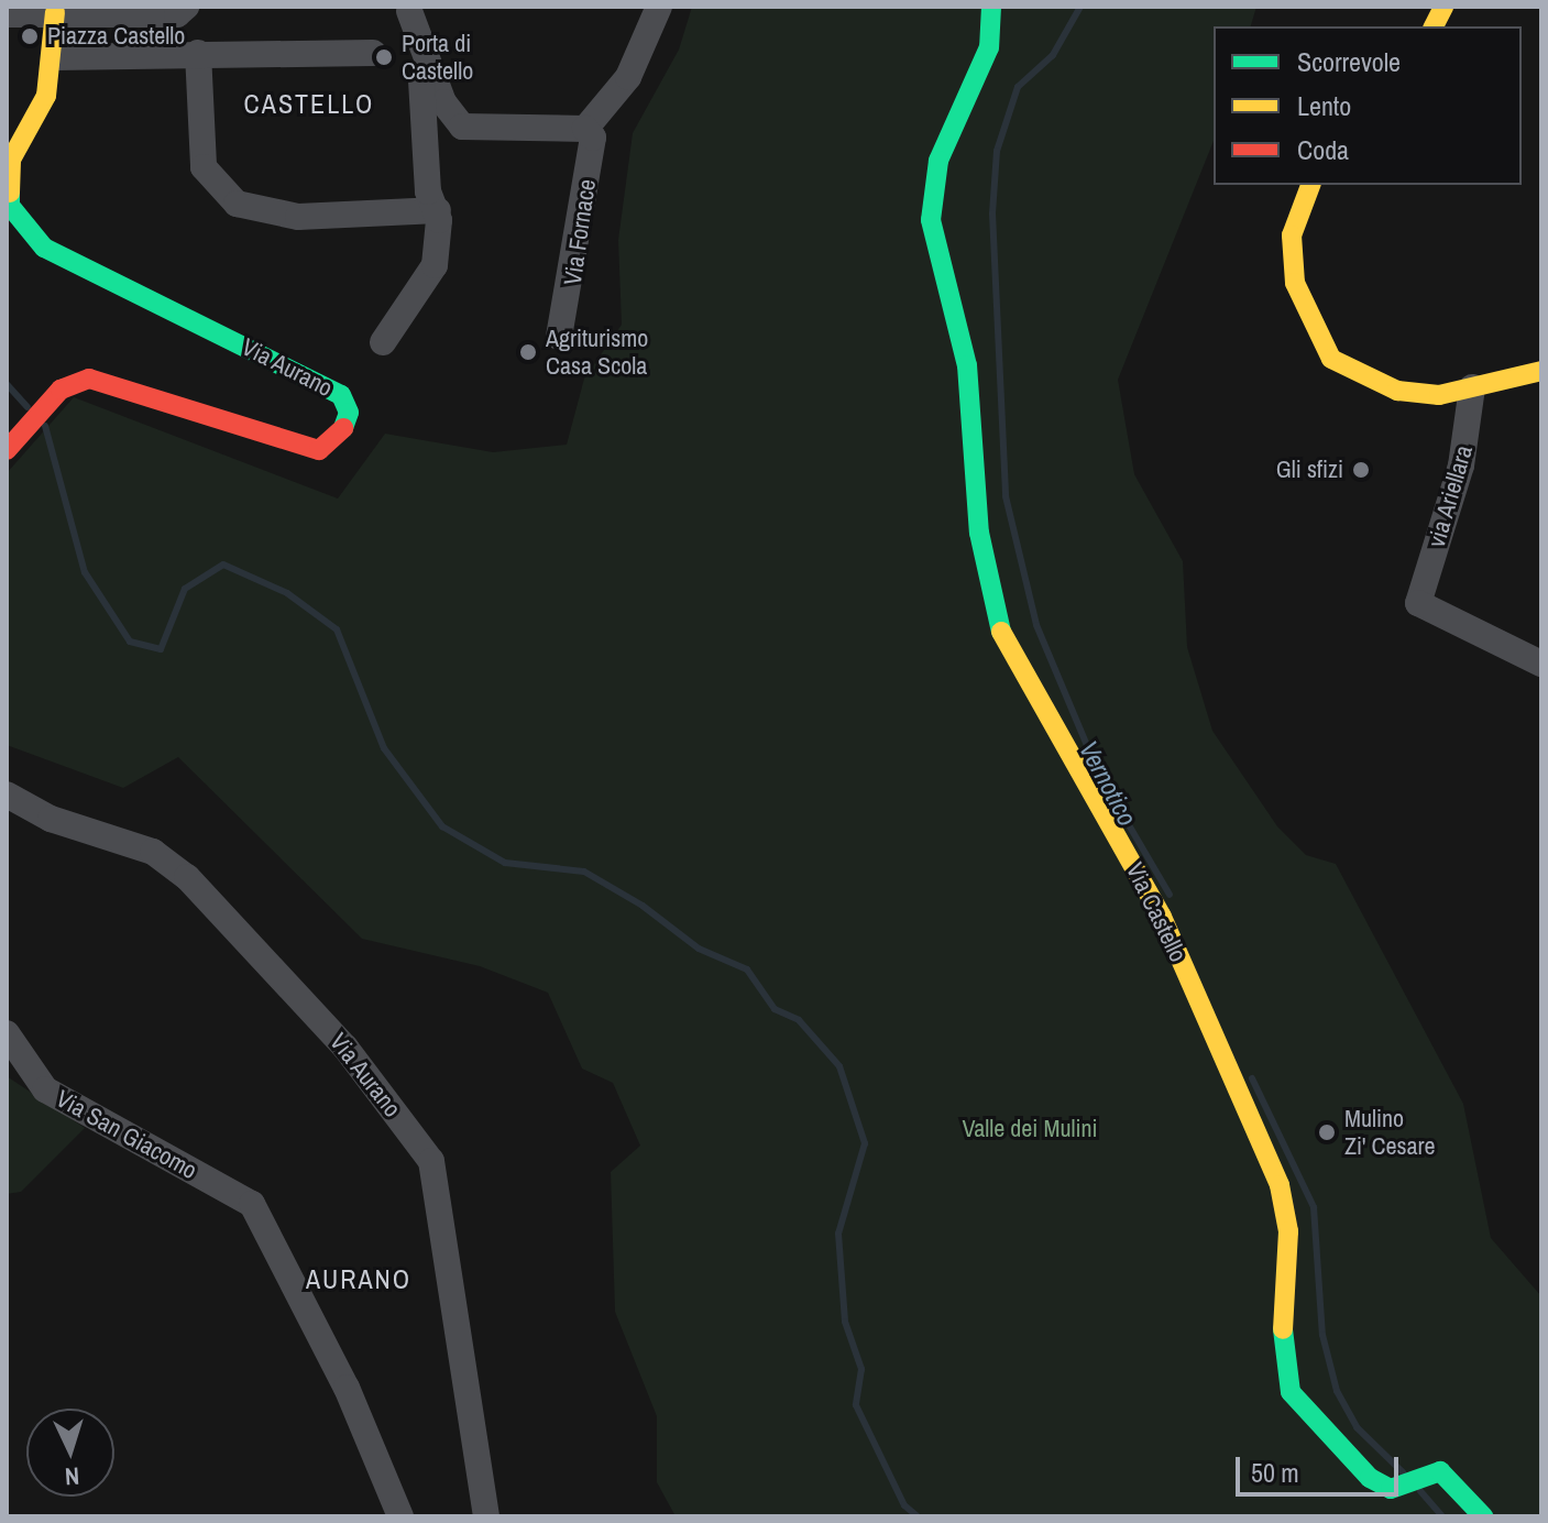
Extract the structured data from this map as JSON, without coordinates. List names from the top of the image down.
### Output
{
  "streets": {
    "street": [
      "Via Fornace",
      "Via Aurano",
      "via Ariellara",
      "Via Castello",
      "Via San Giacomo"
    ]
  },
  "districts": ["CASTELLO", "AURANO"],
  "water": ["Vernotico"],
  "parks": ["Valle dei Mulini"],
  "places": [
    "Piazza Castello",
    "Porta di Castello",
    "Agriturismo Casa Scola",
    "Gli sfizi",
    "Mulino Zi' Cesare"
  ],
  "legend": ["Scorrevole", "Lento", "Coda"],
  "scale_bar": "50 m",
  "north": "bottom"
}
